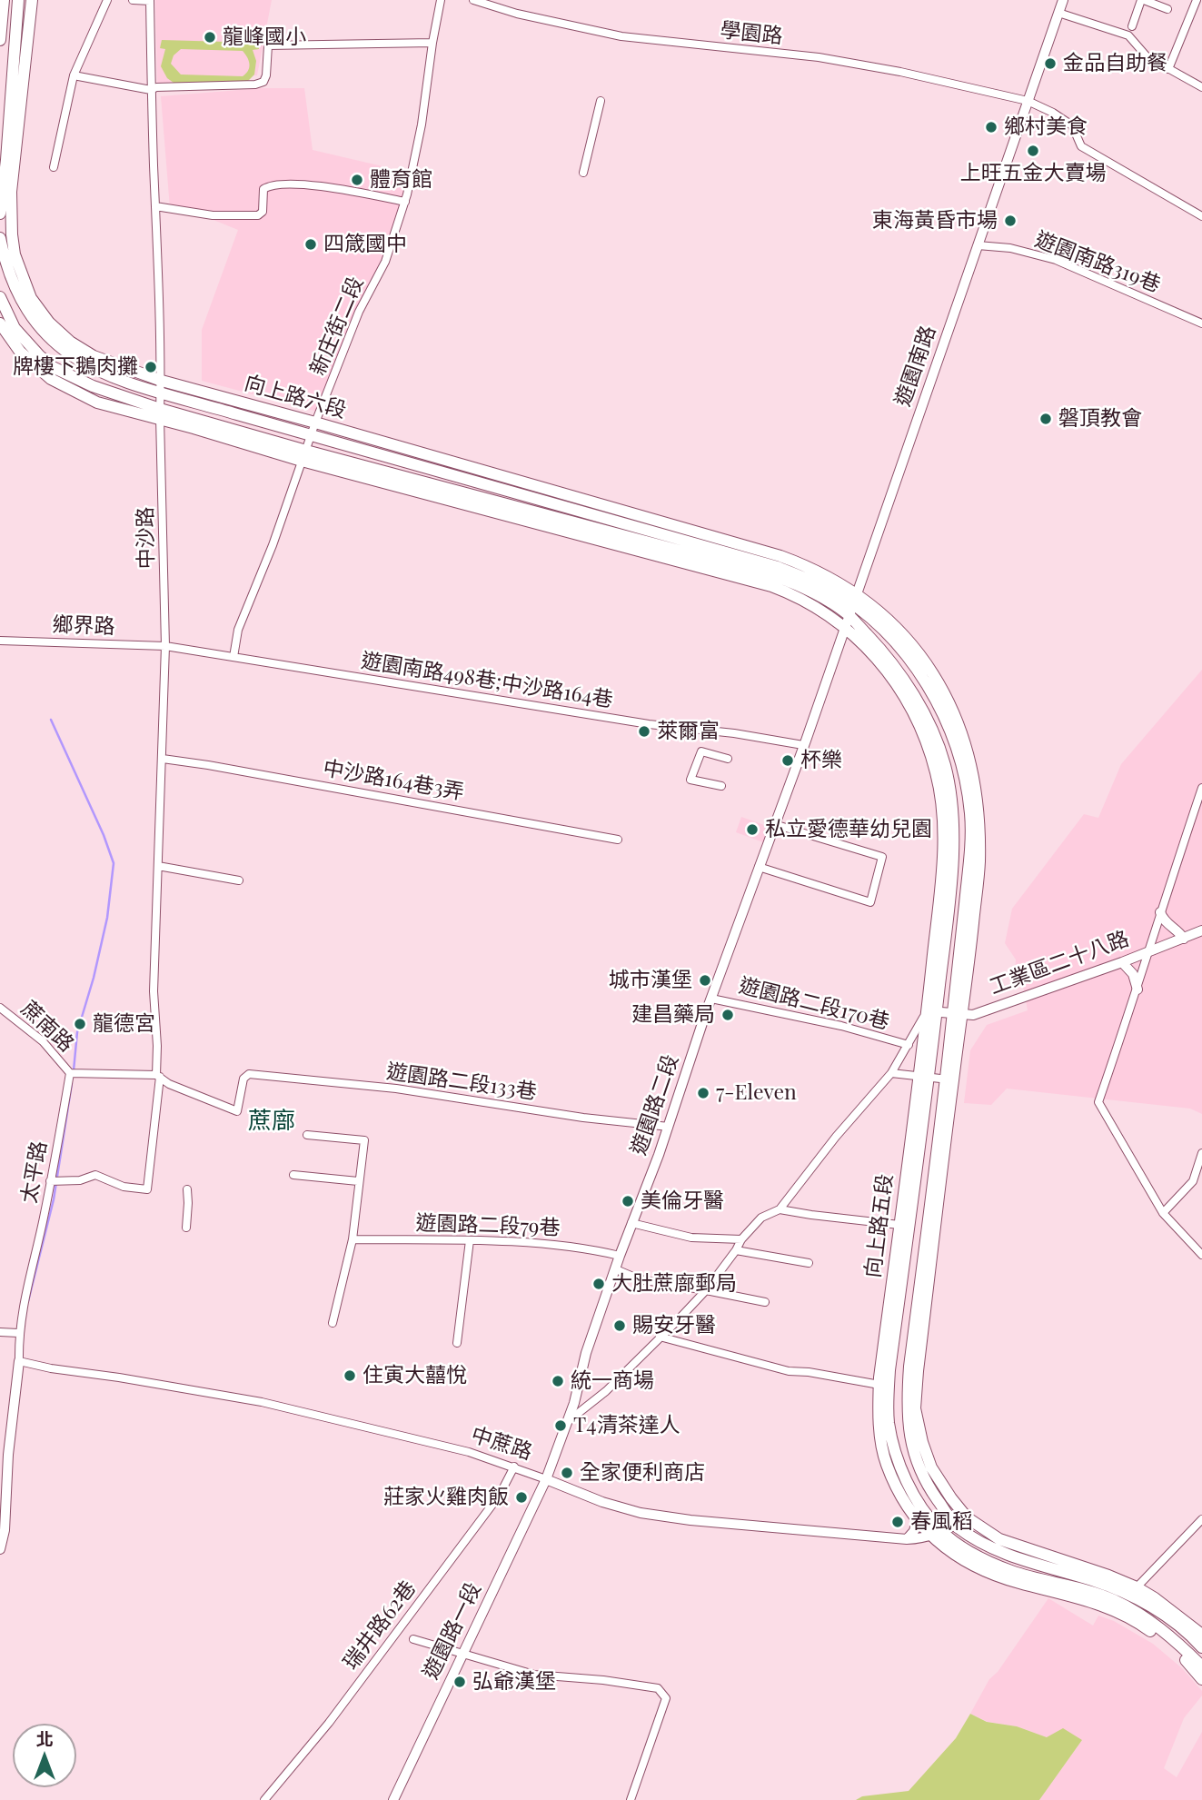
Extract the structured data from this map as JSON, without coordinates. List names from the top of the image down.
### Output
{
  "streets": {
    "main road": ["向上路六段", "向上路五段"],
    "street": [
      "學園路",
      "遊園南路319巷",
      "新庄街二段",
      "遊園南路",
      "中沙路",
      "鄉界路",
      "遊園南路498巷;中沙路164巷",
      "中沙路164巷3弄",
      "工業區二十八路",
      "遊園路二段170巷",
      "蔗南路",
      "遊園路二段133巷",
      "遊園路二段",
      "太平路",
      "遊園路二段79巷",
      "中蔗路",
      "瑞井路62巷",
      "遊園路一段"
    ]
  },
  "crossings": [
    ["學園路", "遊園南路"],
    ["遊園南路319巷", "遊園南路"],
    ["新庄街二段", "向上路六段"],
    ["新庄街二段", "遊園南路498巷;中沙路164巷"],
    ["遊園南路", "向上路六段"],
    ["遊園南路", "遊園南路498巷;中沙路164巷"],
    ["遊園南路", "遊園路二段"],
    ["遊園南路", "向上路五段"],
    ["向上路六段", "中沙路"],
    ["向上路六段", "向上路五段"],
    ["中沙路", "鄉界路"],
    ["中沙路", "遊園南路498巷;中沙路164巷"],
    ["中沙路", "中沙路164巷3弄"],
    ["中沙路", "遊園路二段133巷"],
    ["中沙路", "太平路"],
    ["鄉界路", "遊園南路498巷;中沙路164巷"],
    ["遊園南路498巷;中沙路164巷", "遊園路二段"],
    ["工業區二十八路", "向上路五段"],
    ["遊園路二段170巷", "遊園路二段"],
    ["蔗南路", "太平路"],
    ["遊園路二段133巷", "遊園路二段"],
    ["遊園路二段", "遊園路二段79巷"],
    ["遊園路二段", "中蔗路"],
    ["遊園路二段", "遊園路一段"],
    ["太平路", "中蔗路"],
    ["向上路五段", "中蔗路"],
    ["中蔗路", "瑞井路62巷"],
    ["中蔗路", "遊園路一段"]
  ],
  "districts": ["蔗廍"],
  "places": [
    "龍峰國小",
    "金品自助餐",
    "鄉村美食",
    "上旺五金大賣場",
    "體育館",
    "東海黃昏市場",
    "四箴國中",
    "牌樓下鵝肉攤",
    "磐頂教會",
    "萊爾富",
    "杯樂",
    "私立愛德華幼兒園",
    "城市漢堡",
    "建昌藥局",
    "龍德宮",
    "7-Eleven",
    "美倫牙醫",
    "大肚蔗廍郵局",
    "賜安牙醫",
    "住寅大囍悅",
    "統一商場",
    "T4清茶達人",
    "全家便利商店",
    "莊家火雞肉飯",
    "春風稻",
    "弘爺漢堡"
  ],
  "north": "top"
}
